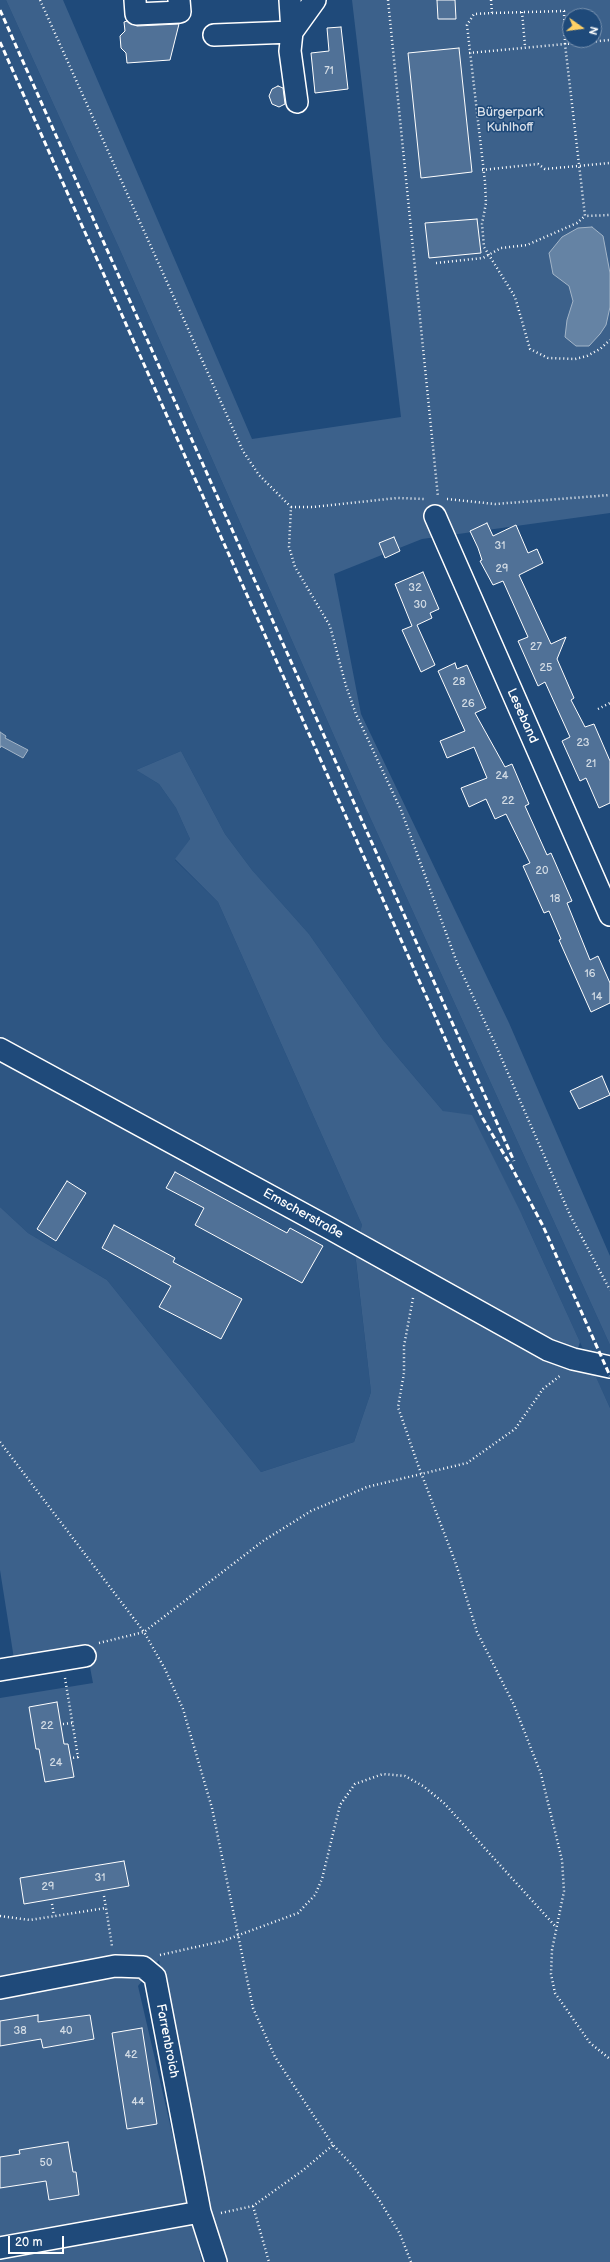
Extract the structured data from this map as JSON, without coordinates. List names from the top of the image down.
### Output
{
  "streets": {
    "street": ["Leseband", "Emscherstraße", "Farrenbroich"]
  },
  "parks": ["Bürgerpark Kuhlhoff"],
  "house_numbers": [
    "71",
    "31",
    "29",
    "32",
    "30",
    "27",
    "25",
    "28",
    "26",
    "23",
    "21",
    "24",
    "22",
    "20",
    "18",
    "16",
    "14",
    "22",
    "24",
    "31",
    "29",
    "38",
    "40",
    "42",
    "44",
    "50"
  ],
  "scale_bar": "20 m",
  "north": "right"
}
